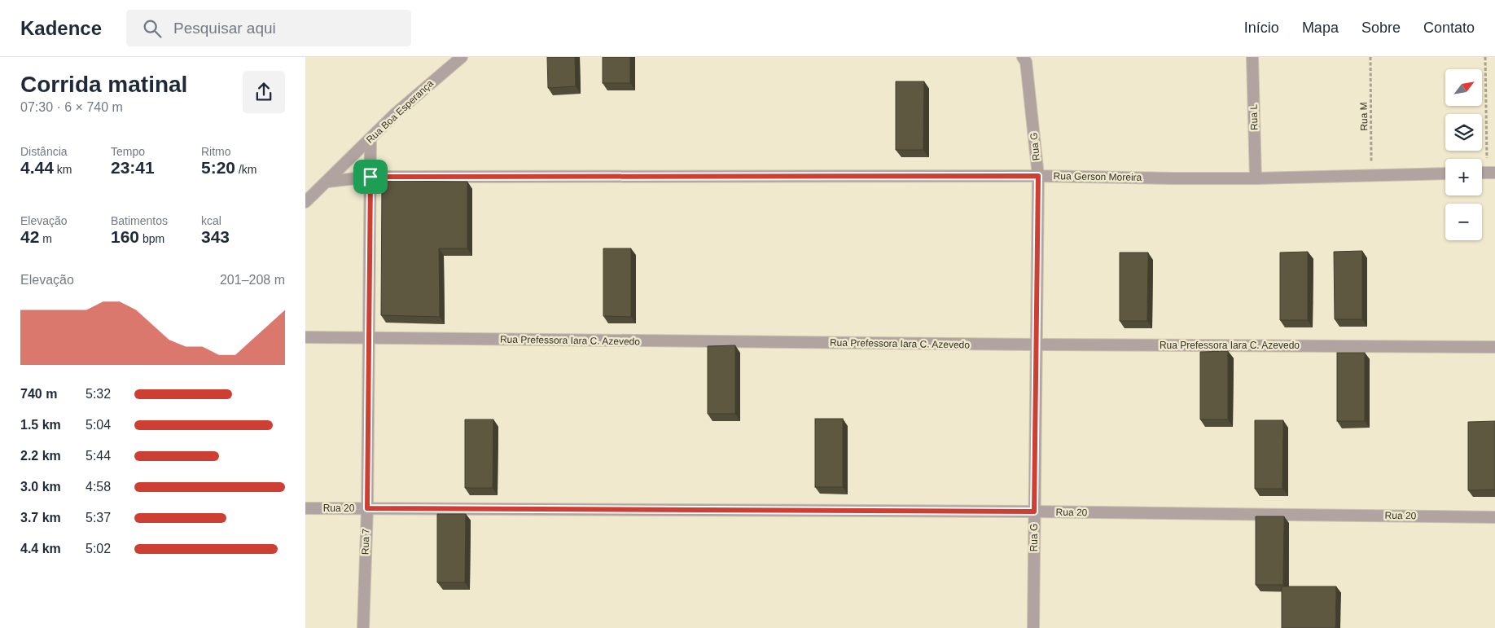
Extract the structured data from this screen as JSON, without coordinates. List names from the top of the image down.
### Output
{
  "streets": {
    "street": [
      "Rua Boa Esperança",
      "Rua L",
      "Rua G",
      "Rua Gerson Moreira",
      "Rua Prefessora Iara C. Azevedo",
      "Rua 20",
      "Rua 7"
    ],
    "path": ["Rua M"]
  },
  "crossings": [
    ["Rua Boa Esperança", "Rua Gerson Moreira"],
    ["Rua Boa Esperança", "Rua 7"],
    ["Rua M", "Rua Gerson Moreira"],
    ["Rua L", "Rua Gerson Moreira"],
    ["Rua G", "Rua Gerson Moreira"],
    ["Rua G", "Rua Prefessora Iara C. Azevedo"],
    ["Rua G", "Rua 20"],
    ["Rua Gerson Moreira", "Rua 7"],
    ["Rua Prefessora Iara C. Azevedo", "Rua 7"],
    ["Rua 20", "Rua 7"]
  ],
  "north": "top right",
  "page": {
    "header": "Kadence",
    "search": "Pesquisar aqui",
    "nav": [
      "Início",
      "Mapa",
      "Sobre",
      "Contato"
    ],
    "heading": ["Corrida matinal", "07:30 · 6 × 740 m"],
    "map_buttons": ["+", "−"],
    "stats": [
      ["Distância", "4.44 km"],
      ["Tempo", "23:41"],
      ["Ritmo", "5:20 /km"],
      ["Elevação", "42 m"],
      ["Batimentos", "160 bpm"],
      ["kcal", "343"]
    ],
    "chart": ["Elevação", "201–208 m"],
    "list": [
      {
        "name": "740 m",
        "note": "5:32"
      },
      {
        "name": "1.5 km",
        "note": "5:04"
      },
      {
        "name": "2.2 km",
        "note": "5:44"
      },
      {
        "name": "3.0 km",
        "note": "4:58"
      },
      {
        "name": "3.7 km",
        "note": "5:37"
      },
      {
        "name": "4.4 km",
        "note": "5:02"
      }
    ]
  }
}
